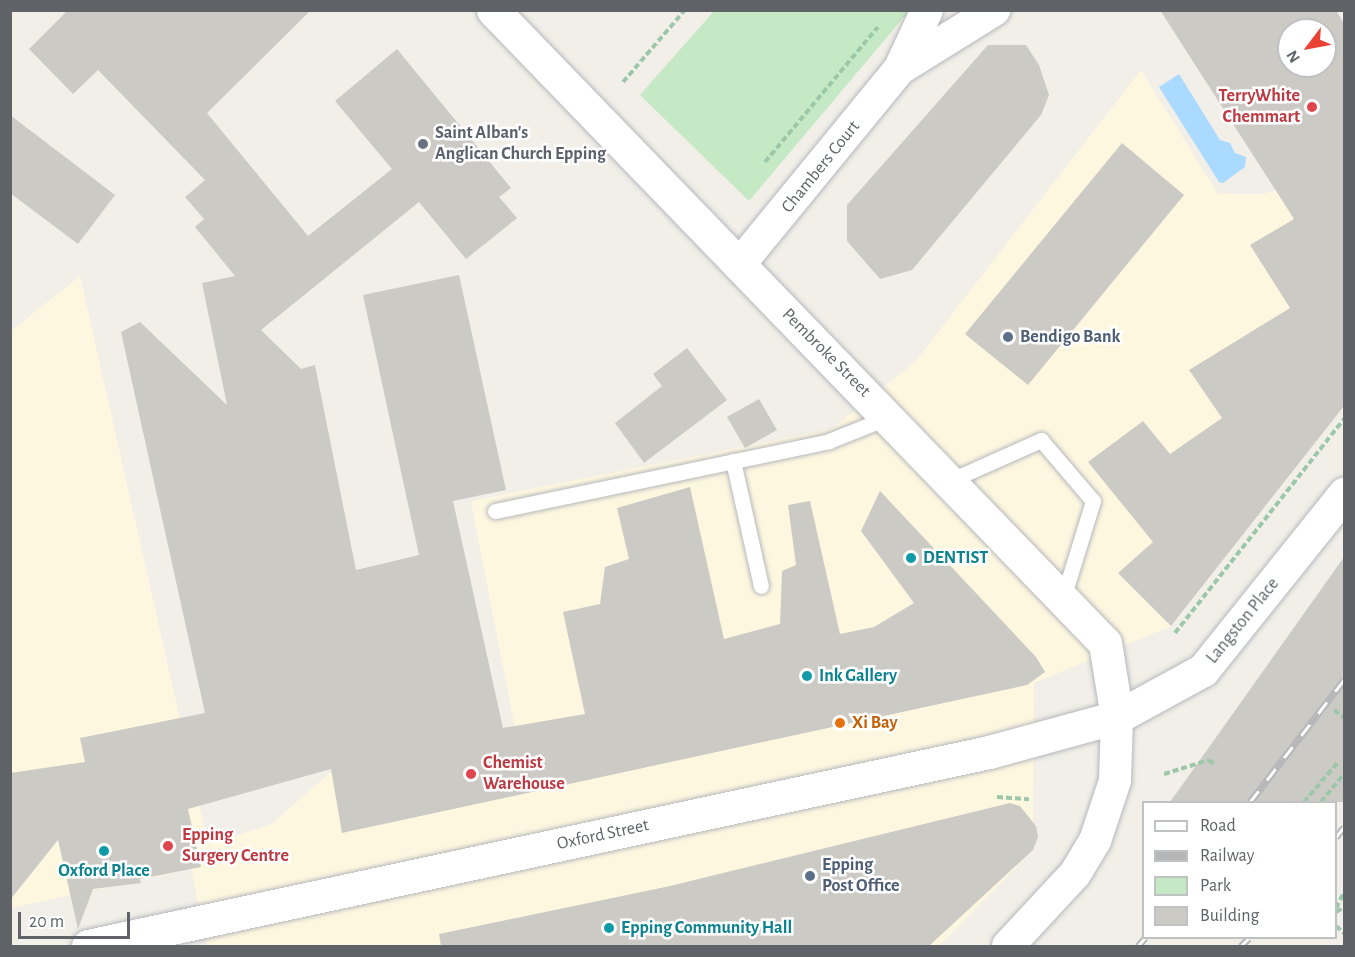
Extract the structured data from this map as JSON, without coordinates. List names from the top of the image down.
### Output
{
  "streets": {
    "street": [
      "Chambers Court",
      "Pembroke Street",
      "Langston Place",
      "Oxford Street"
    ]
  },
  "crossings": [
    ["Chambers Court", "Pembroke Street"],
    ["Pembroke Street", "Langston Place"],
    ["Pembroke Street", "Oxford Street"],
    ["Langston Place", "Oxford Street"]
  ],
  "places": [
    "TerryWhite Chemmart",
    "Saint Alban's Anglican Church Epping",
    "Bendigo Bank",
    "DENTIST",
    "Ink Gallery",
    "Xi Bay",
    "Chemist Warehouse",
    "Epping Surgery Centre",
    "Oxford Place",
    "Epping Post Office",
    "Epping Community Hall"
  ],
  "legend": [
    "Road",
    "Railway",
    "Park",
    "Building"
  ],
  "scale_bar": "20 m",
  "north": "bottom left"
}
